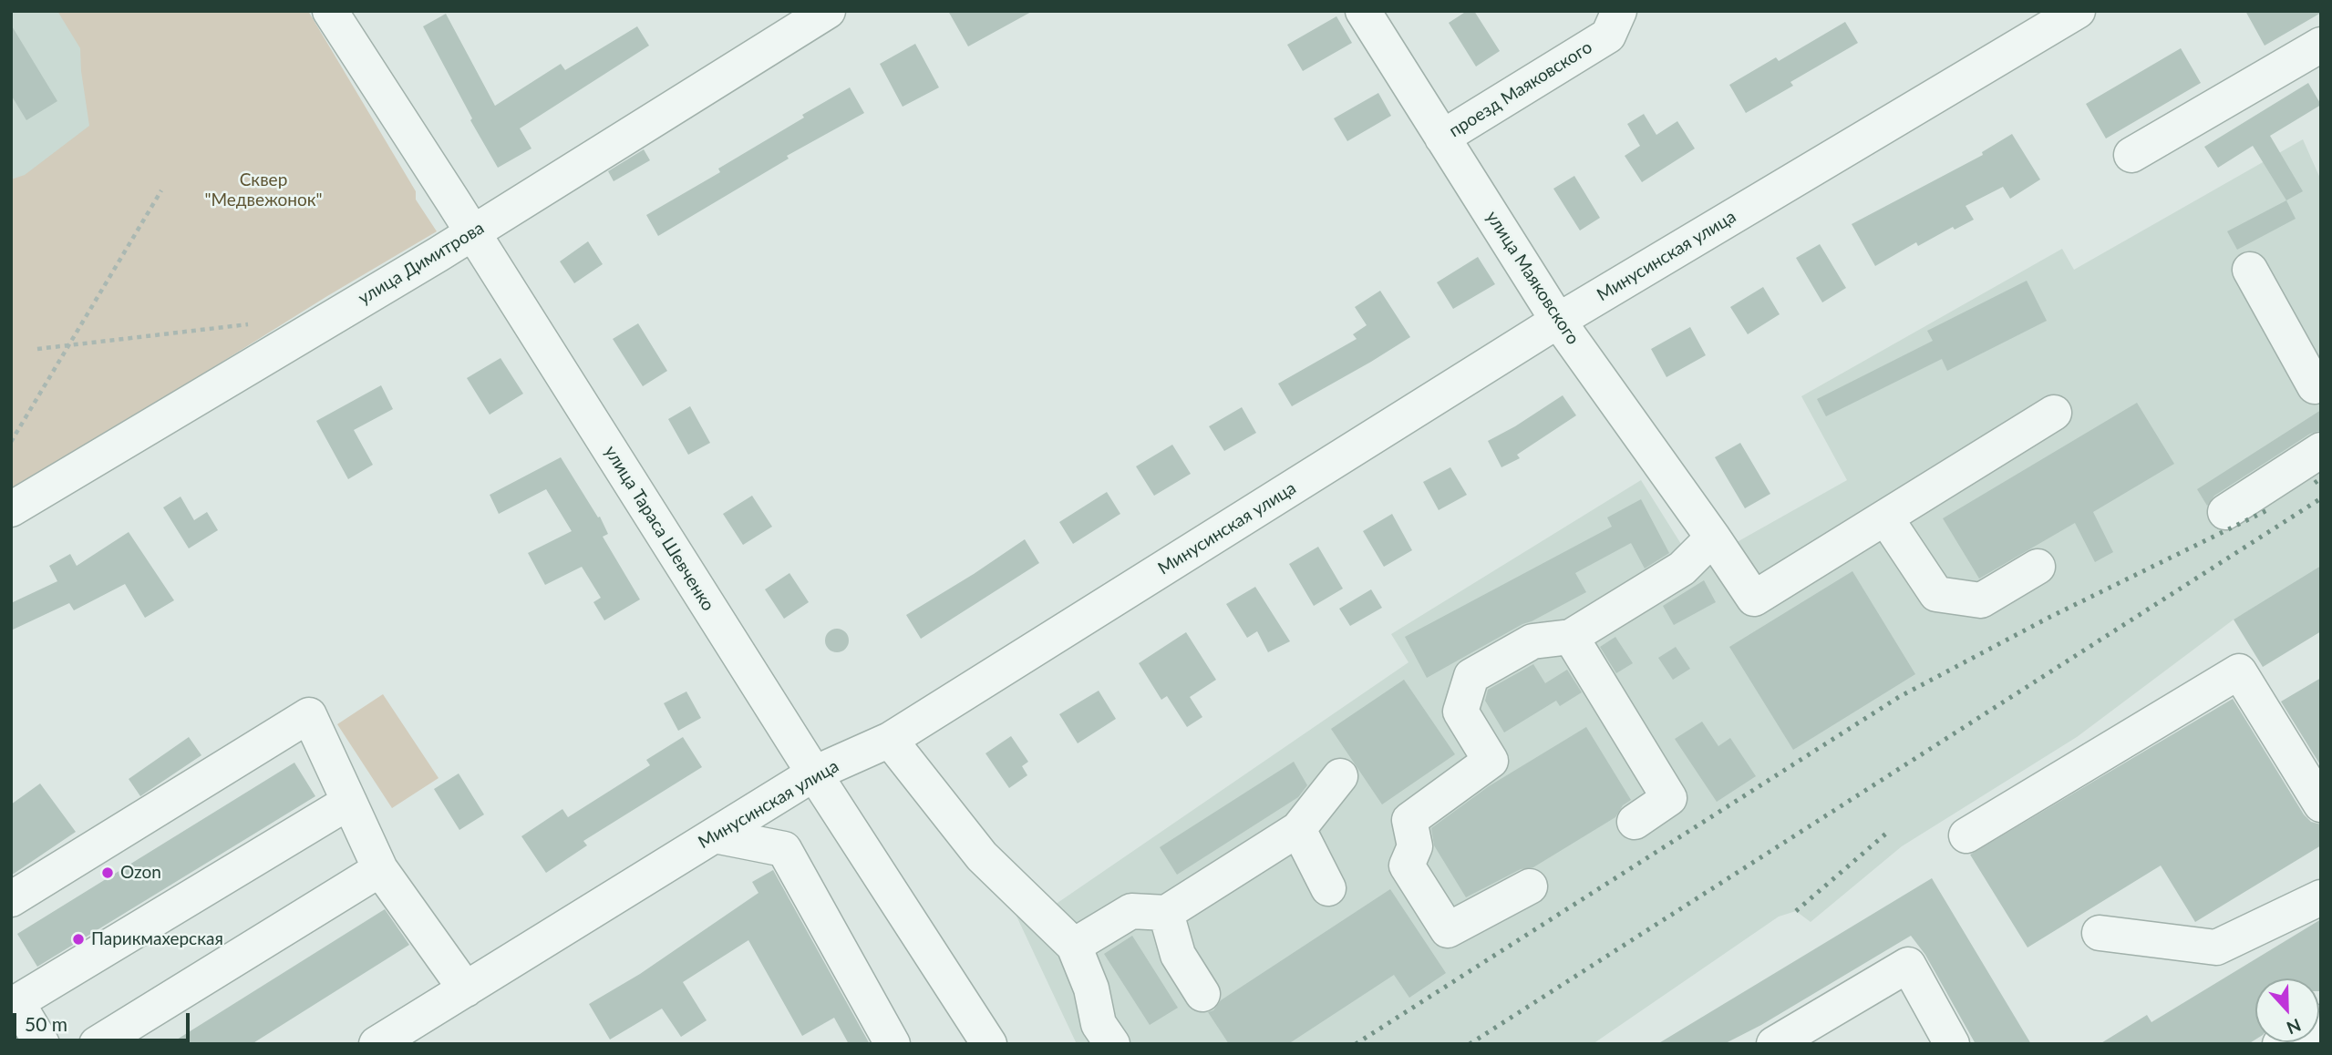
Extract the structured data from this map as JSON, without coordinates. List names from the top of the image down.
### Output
{
  "streets": {
    "street": [
      "проезд Маяковского",
      "Минусинская улица",
      "улица Димитрова",
      "улица Маяковского",
      "улица Тараса Шевченко"
    ]
  },
  "crossings": [
    ["проезд Маяковского", "улица Маяковского"],
    ["Минусинская улица", "улица Маяковского"],
    ["Минусинская улица", "улица Тараса Шевченко"],
    ["улица Димитрова", "улица Тараса Шевченко"]
  ],
  "parks": ["Сквер \"Медвежонок\""],
  "places": ["Ozon", "Парикмахерская"],
  "scale_bar": "50 m",
  "north": "bottom"
}
